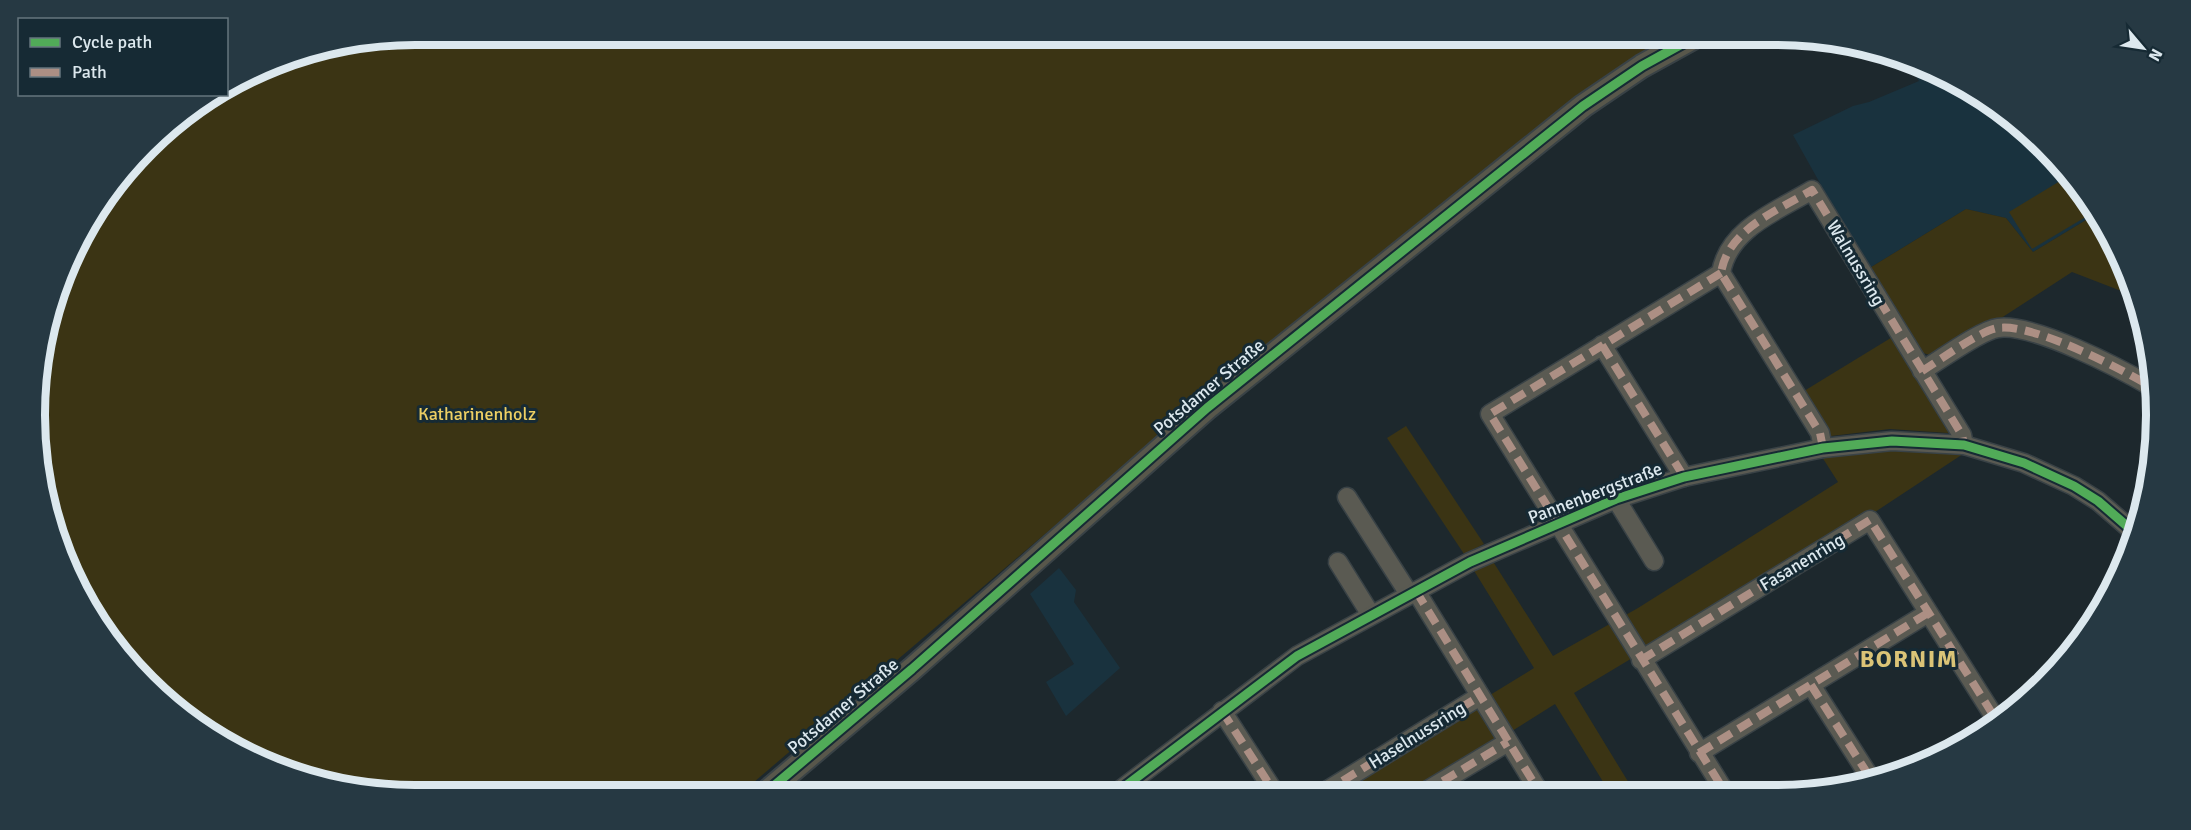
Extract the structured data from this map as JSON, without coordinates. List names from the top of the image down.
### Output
{
  "streets": {
    "main road": ["Potsdamer Straße"],
    "street": [
      "Walnussring",
      "Pannenbergstraße",
      "Fasanenring",
      "Haselnussring"
    ]
  },
  "crossings": [
    ["Walnussring", "Pannenbergstraße"],
    ["Pannenbergstraße", "Haselnussring"]
  ],
  "districts": ["BORNIM"],
  "parks": ["Katharinenholz"],
  "legend": ["Cycle path", "Path"],
  "north": "bottom right"
}
